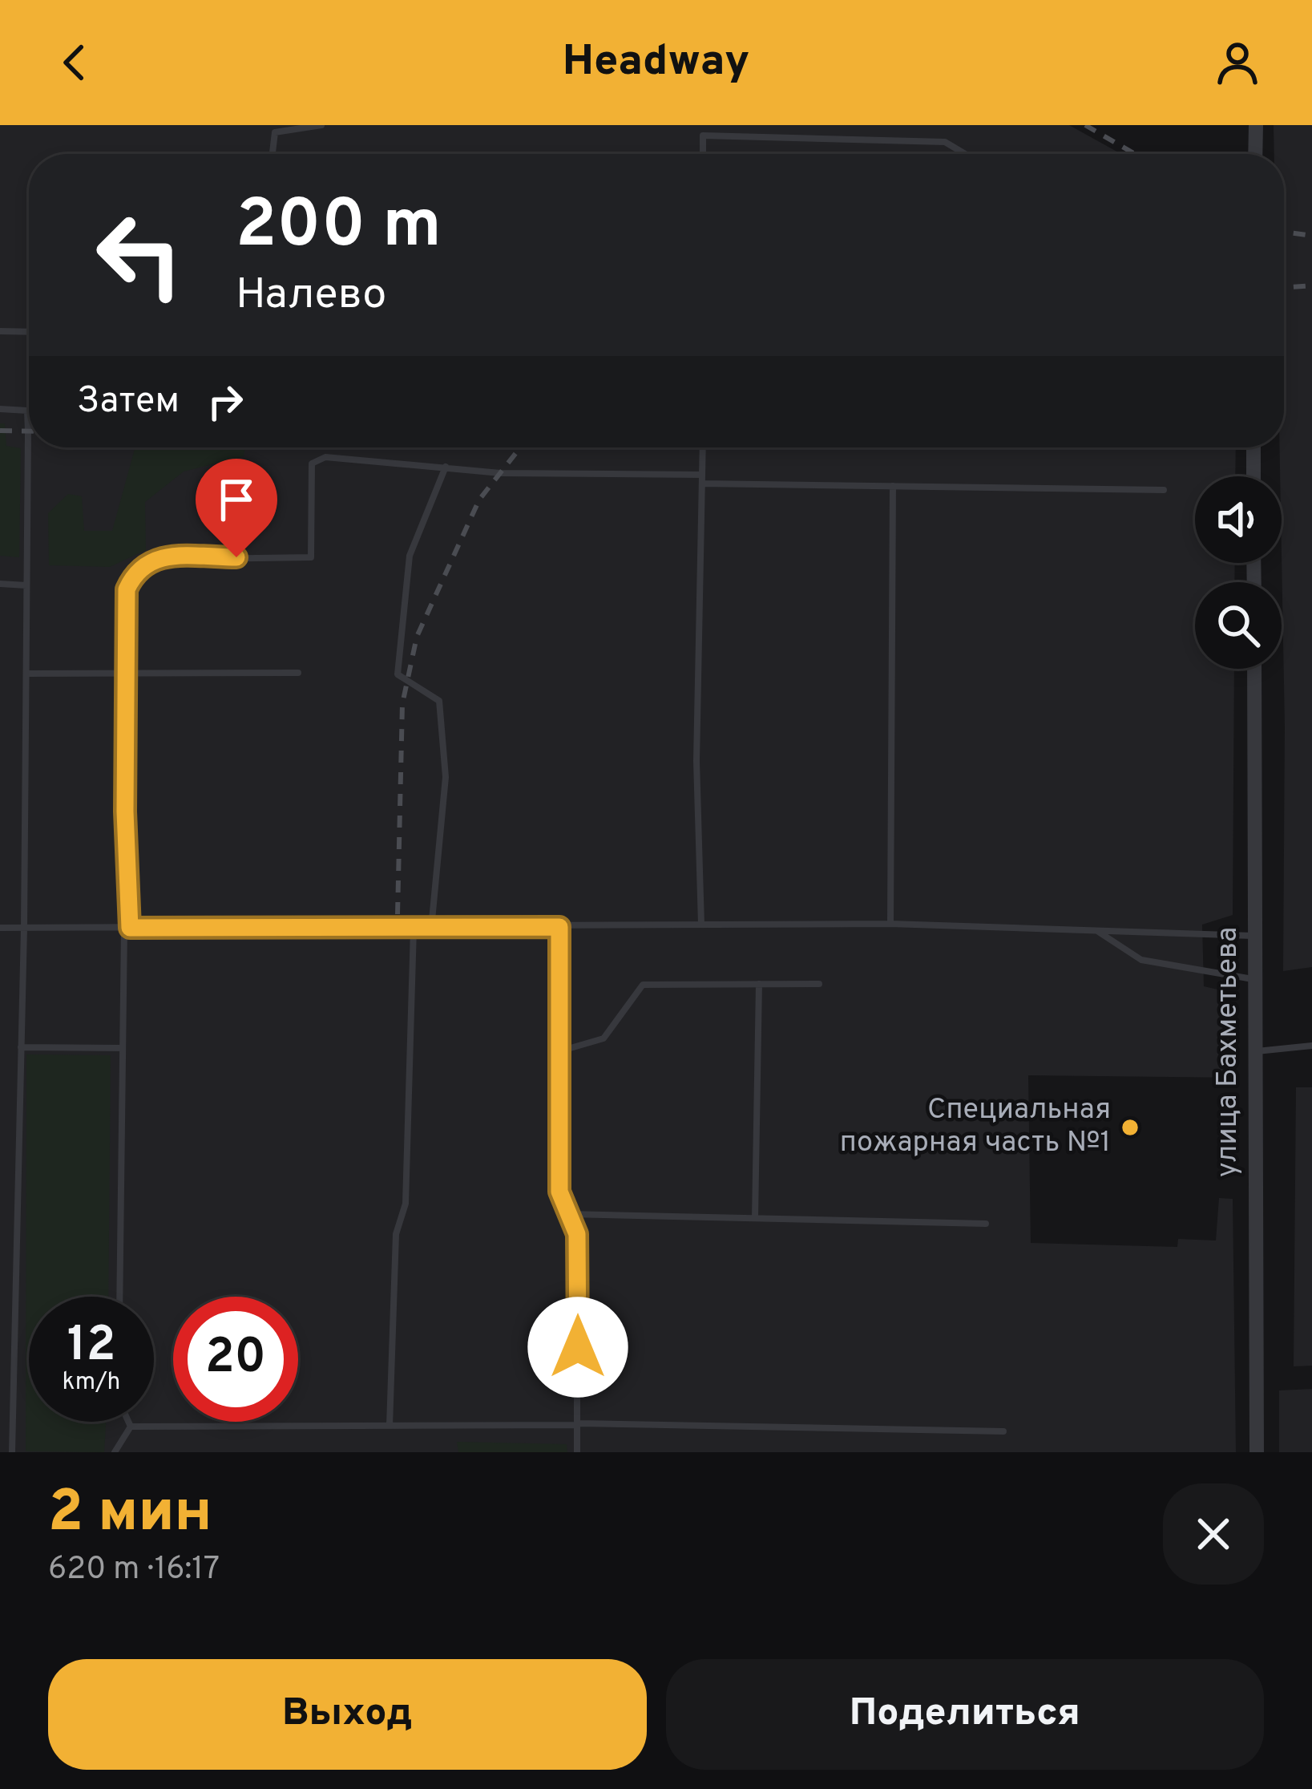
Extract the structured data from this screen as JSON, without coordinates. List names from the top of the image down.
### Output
{
  "streets": {
    "street": ["улица Бахметьева"]
  },
  "places": ["Специальная пожарная часть №1"],
  "page": {
    "header": "Headway",
    "turn": ["200 m", "Налево"],
    "then": "Затем",
    "speed": "12 km/h",
    "limit": "20",
    "heading": ["2 мин", "620 m · 16:17"],
    "buttons": ["Выход", "Поделиться"]
  }
}
